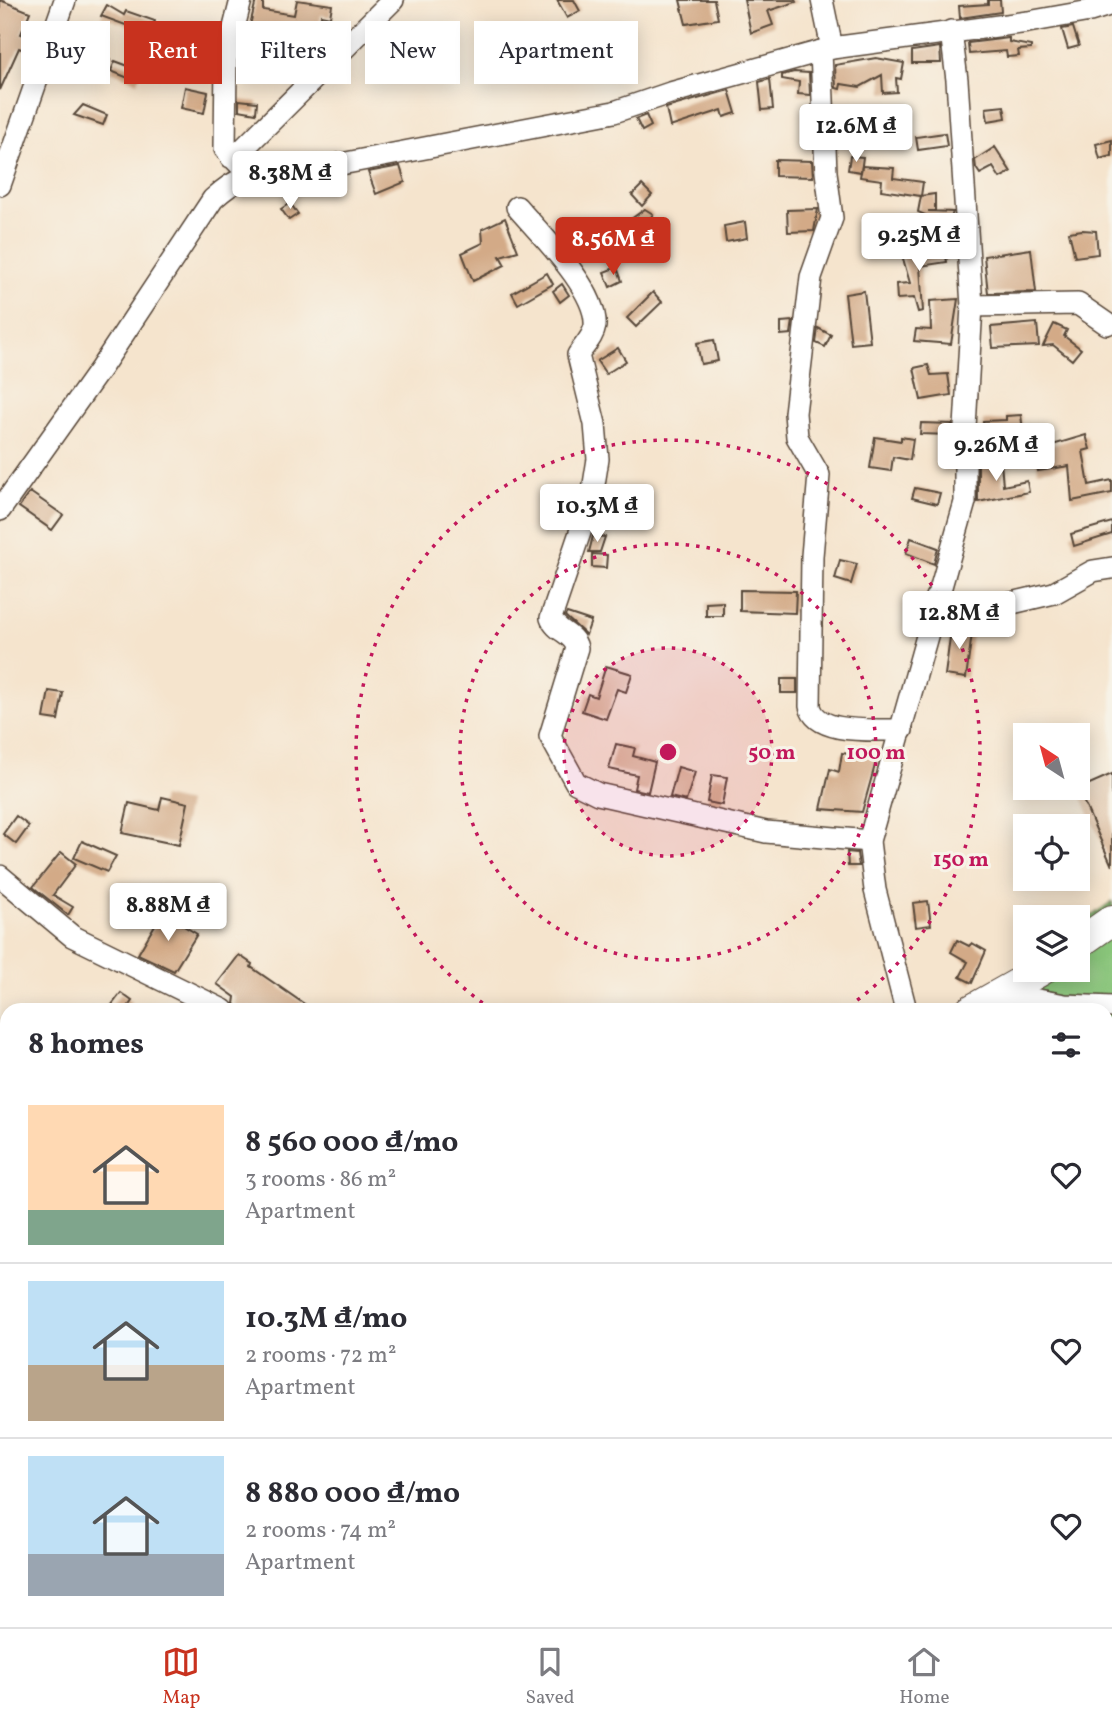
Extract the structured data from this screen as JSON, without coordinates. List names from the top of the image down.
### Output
{
  "north": "top left",
  "page": {
    "chip": [
      "Buy",
      "Rent",
      "Filters",
      "New",
      "Apartment"
    ],
    "price": [
      "12.6M ₫",
      "8.38M ₫",
      "9.25M ₫",
      "8.56M ₫",
      "9.26M ₫",
      "10.3M ₫",
      "12.8M ₫",
      "8.88M ₫"
    ],
    "heading": "8 homes",
    "list": [
      {
        "name": "8 560 000 ₫/mo",
        "note": "3 rooms · 86 m² · Apartment"
      },
      {
        "name": "10.3M ₫/mo",
        "note": "2 rooms · 72 m² · Apartment"
      },
      {
        "name": "8 880 000 ₫/mo",
        "note": "2 rooms · 74 m² · Apartment"
      }
    ],
    "tabs": ["Map", "Saved", "Home"]
  },
  "rings": ["50 m", "100 m", "150 m"]
}
